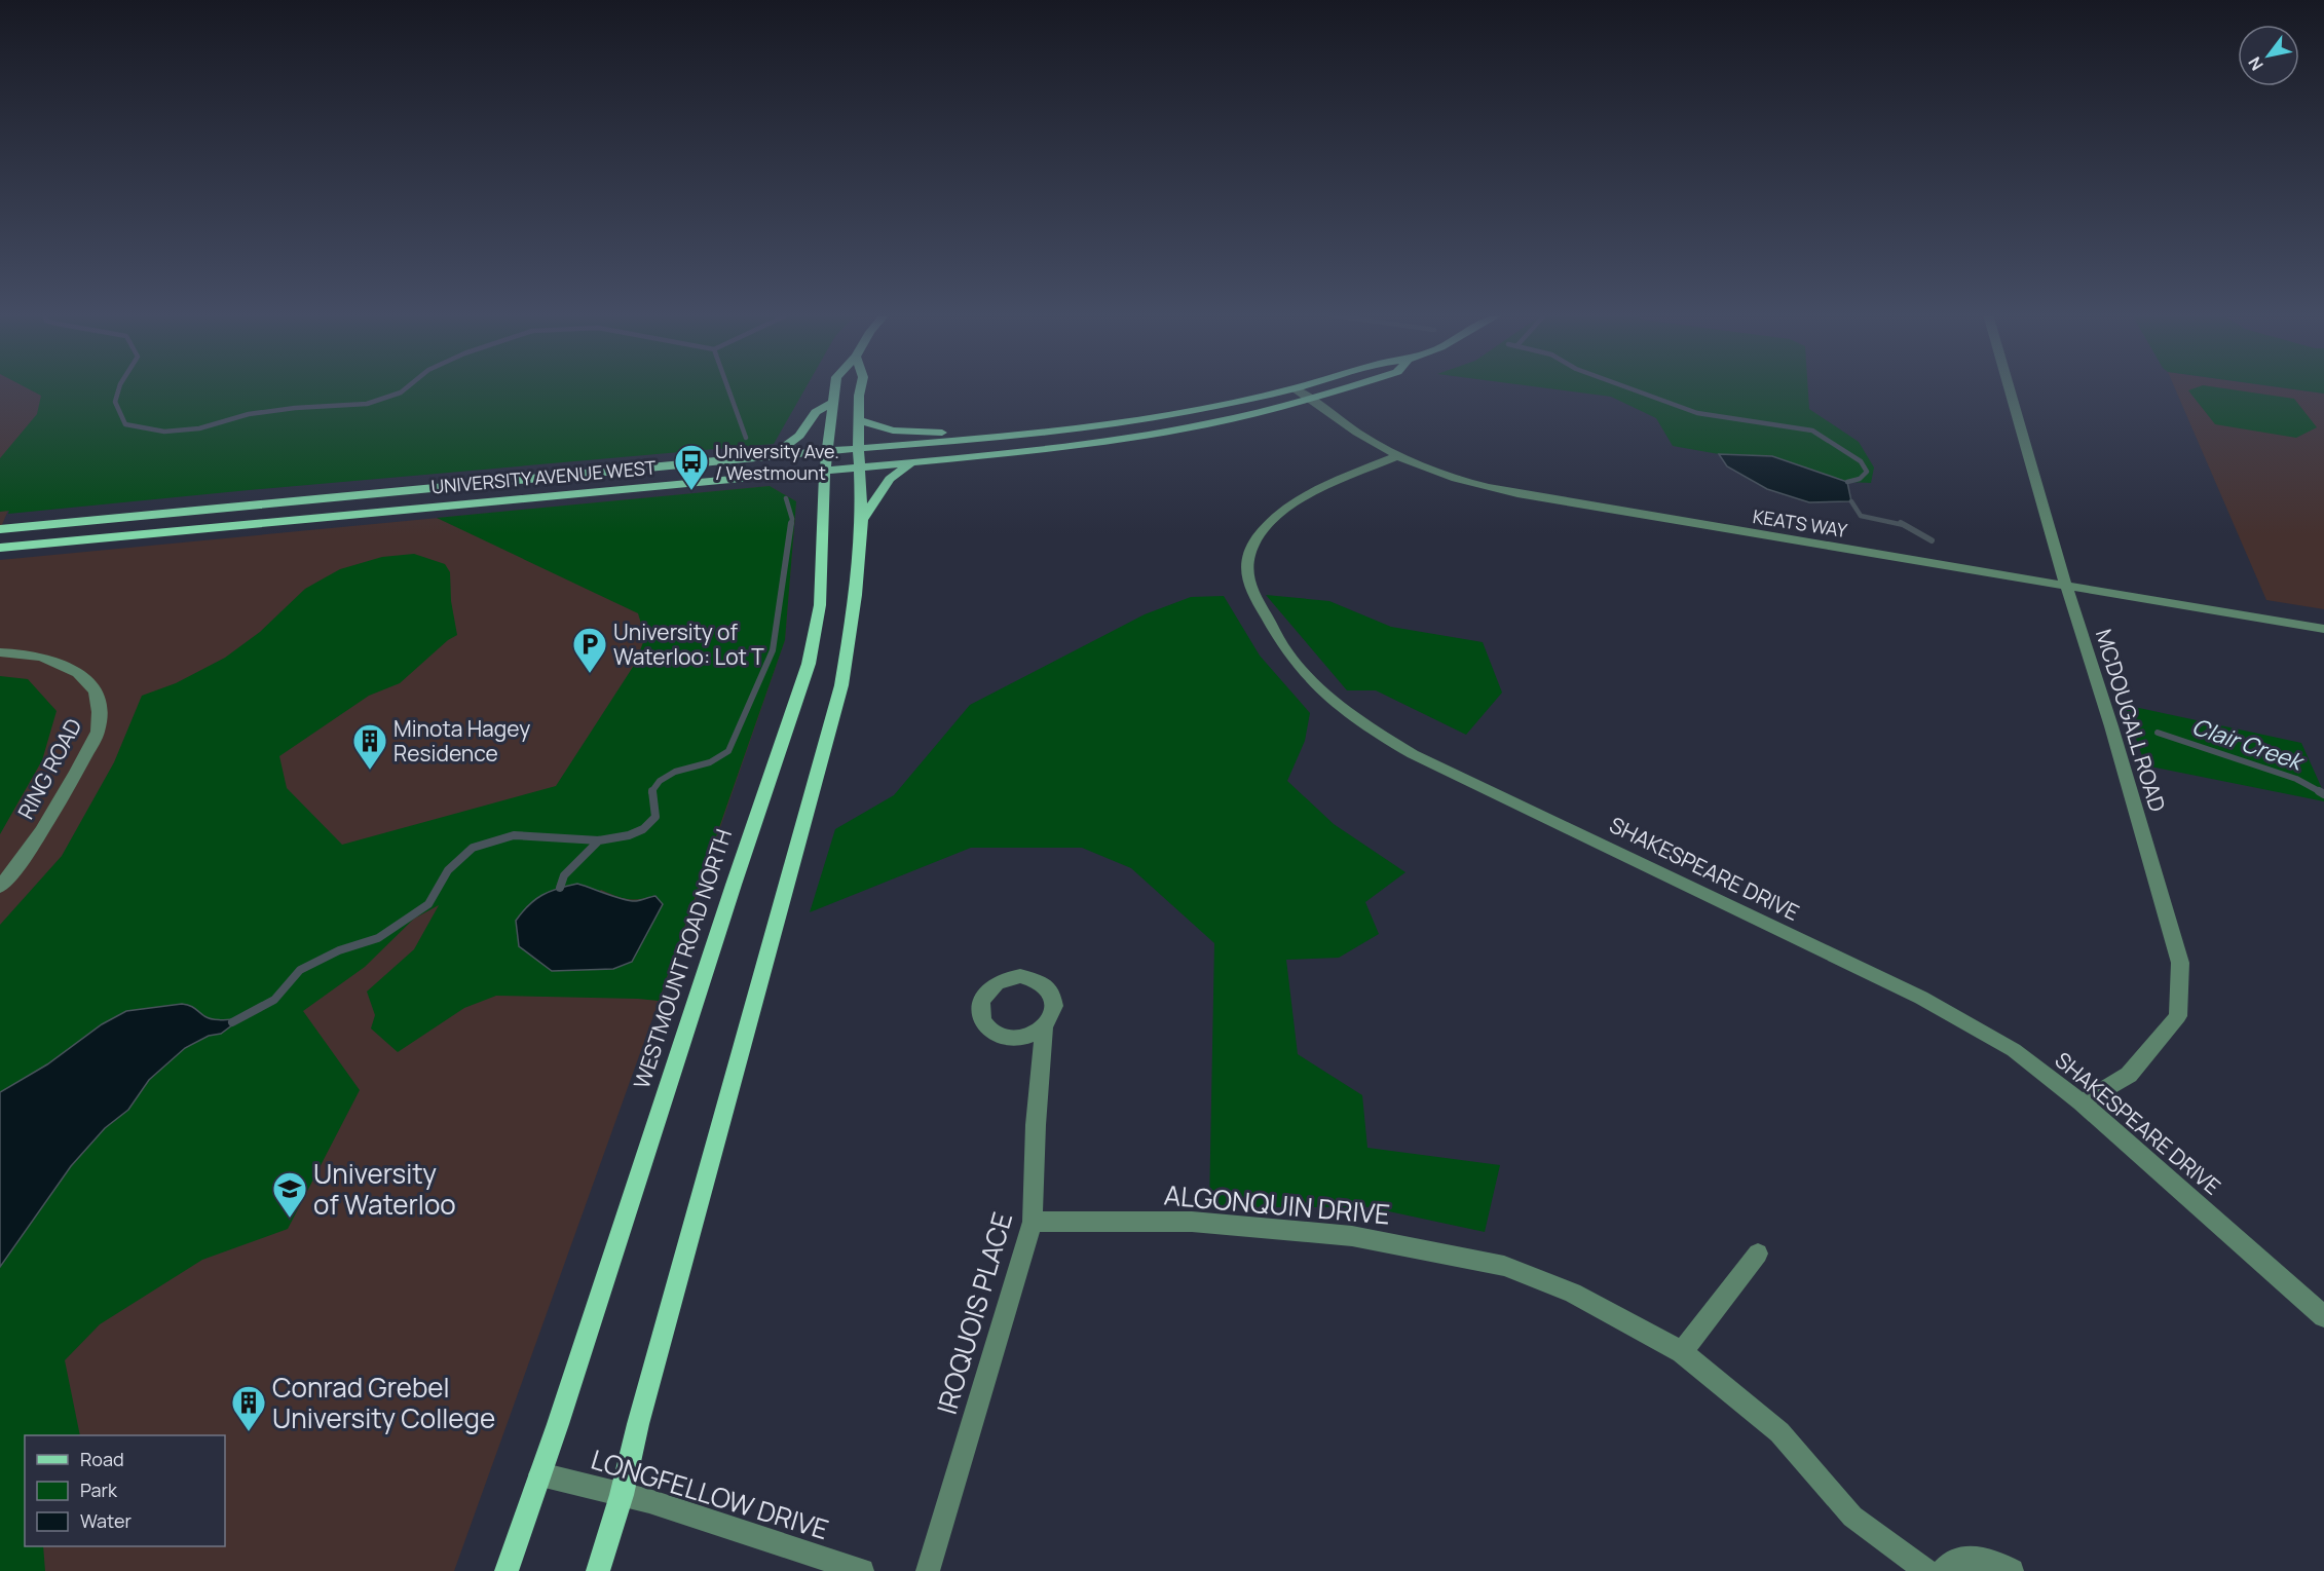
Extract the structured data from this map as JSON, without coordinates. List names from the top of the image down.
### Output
{
  "streets": {
    "main road": ["UNIVERSITY AVENUE WEST", "WESTMOUNT ROAD NORTH"],
    "street": [
      "KEATS WAY",
      "MCDOUGALL ROAD",
      "RING ROAD",
      "SHAKESPEARE DRIVE",
      "ALGONQUIN DRIVE",
      "IROQUOIS PLACE",
      "LONGFELLOW DRIVE"
    ]
  },
  "crossings": [
    ["UNIVERSITY AVENUE WEST", "KEATS WAY"],
    ["UNIVERSITY AVENUE WEST", "WESTMOUNT ROAD NORTH"],
    ["KEATS WAY", "MCDOUGALL ROAD"],
    ["KEATS WAY", "SHAKESPEARE DRIVE"],
    ["MCDOUGALL ROAD", "SHAKESPEARE DRIVE"],
    ["WESTMOUNT ROAD NORTH", "LONGFELLOW DRIVE"],
    ["ALGONQUIN DRIVE", "IROQUOIS PLACE"]
  ],
  "water": ["Clair Creek"],
  "places": {
    "bus stop": ["University Ave. / Westmount"],
    "parking": ["University of Waterloo: Lot T"],
    "building": ["Minota Hagey Residence", "Conrad Grebel University College"],
    "school or university": ["University of Waterloo"]
  },
  "legend": ["Road", "Park", "Water"],
  "north": "bottom left"
}
